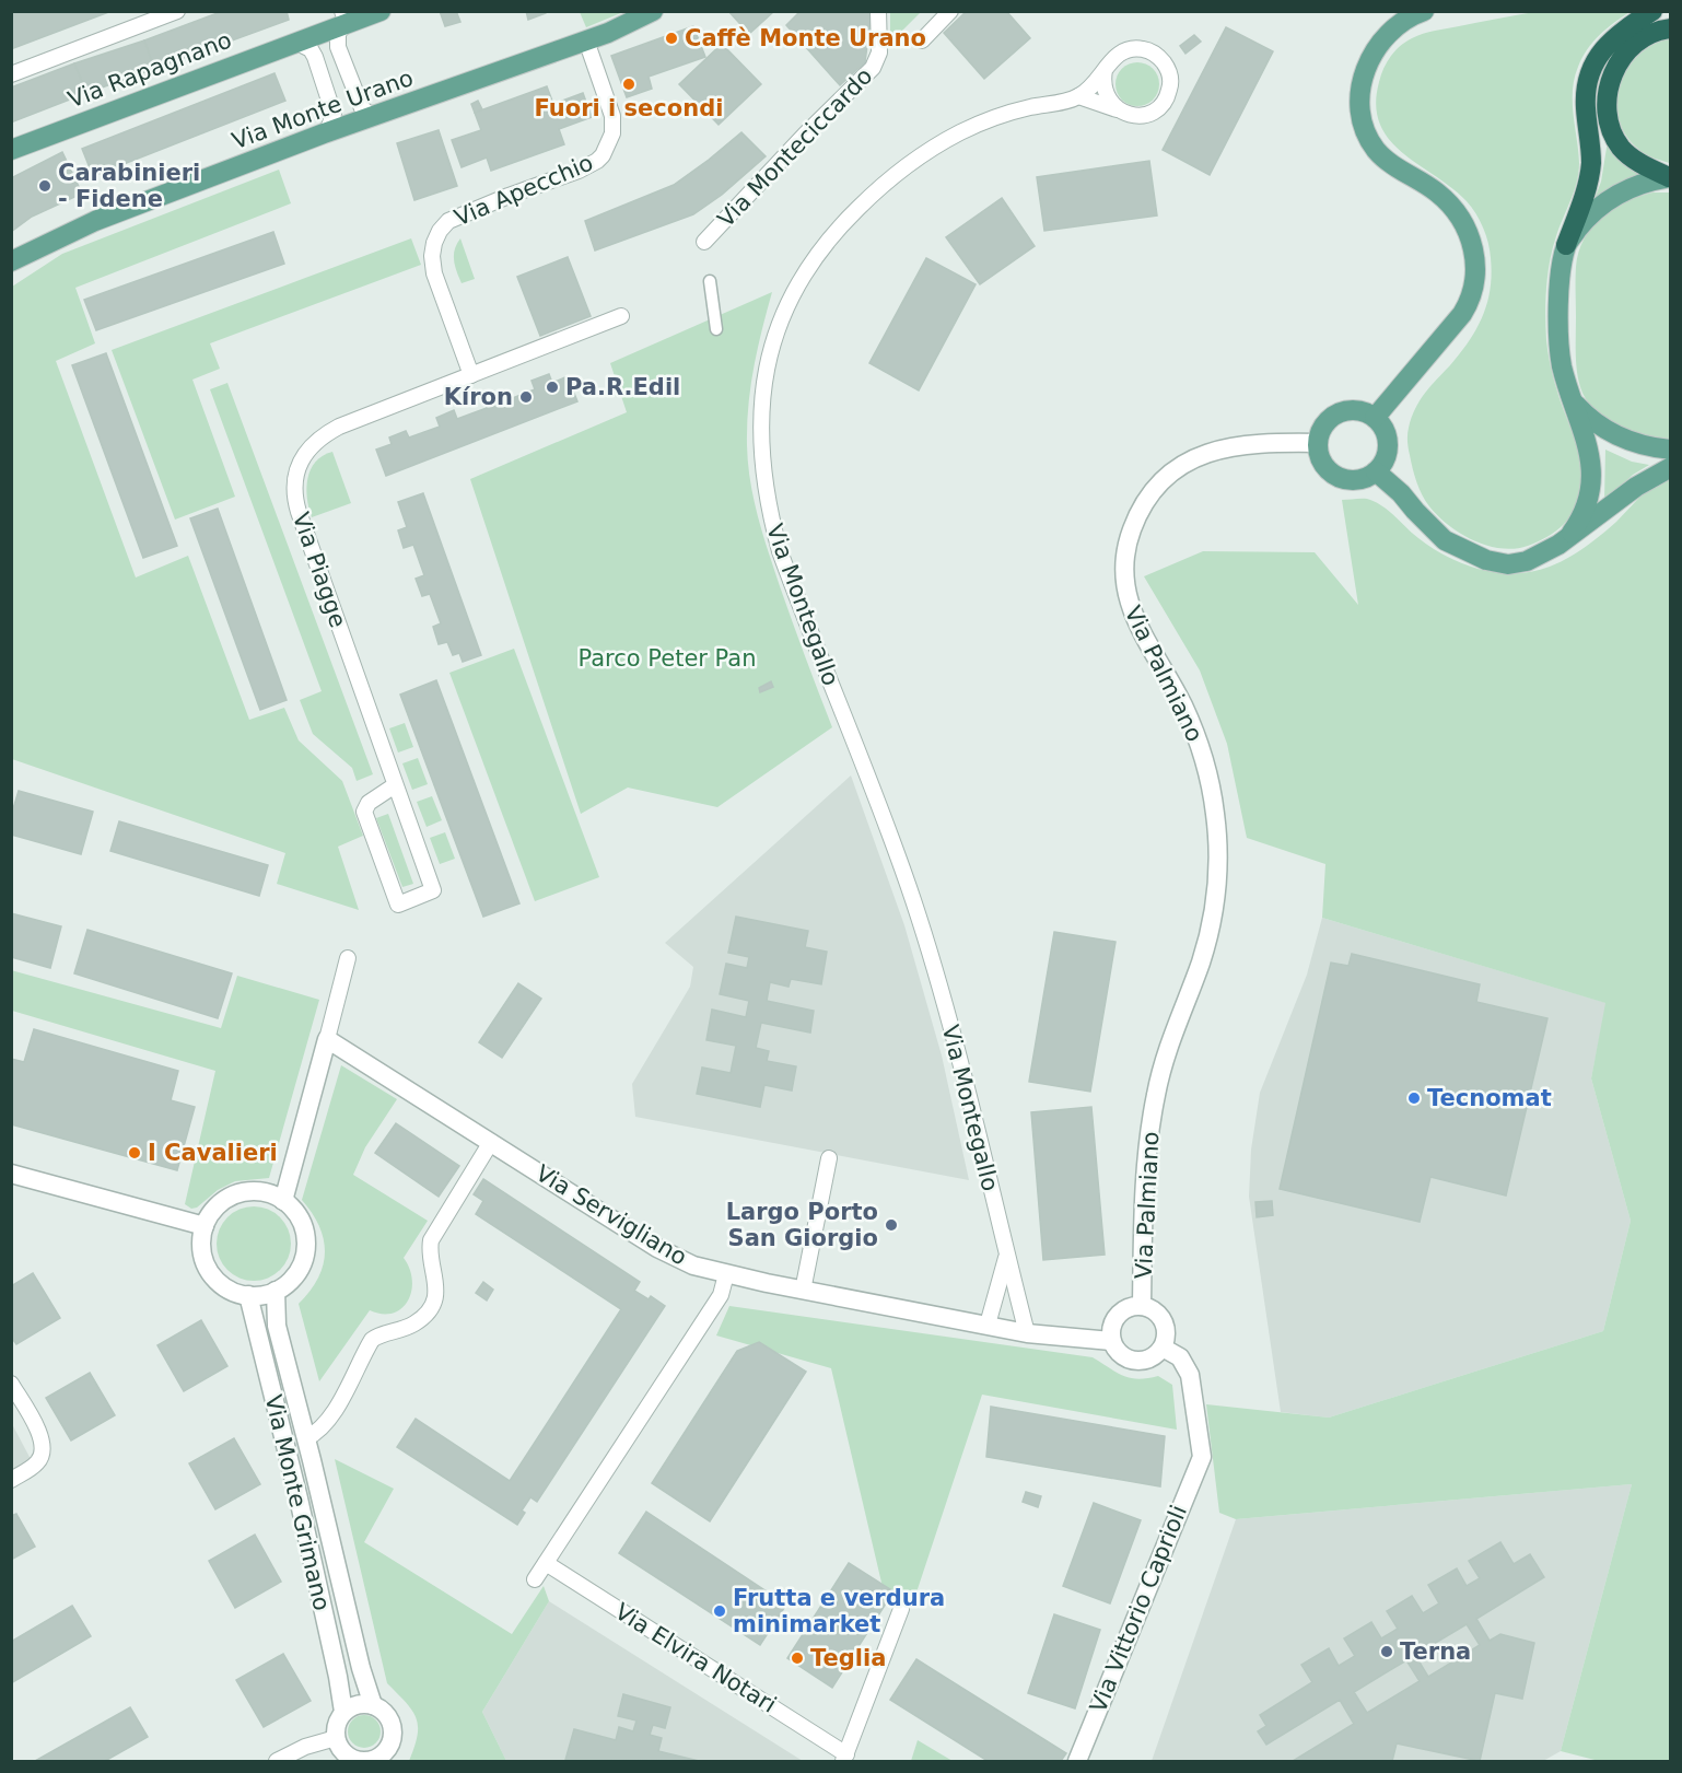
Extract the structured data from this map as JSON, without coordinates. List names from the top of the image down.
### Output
{
  "streets": {
    "main road": ["Via Rapagnano", "Via Monte Urano"],
    "street": [
      "Via Monteciccardo",
      "Via Apecchio",
      "Via Piagge",
      "Via Montegallo",
      "Via Palmiano",
      "Via Servigliano",
      "Via Monte Grimano",
      "Via Vittorio Caprioli",
      "Via Elvira Notari"
    ]
  },
  "crossings": [
    ["Via Monte Urano", "Via Apecchio"],
    ["Via Apecchio", "Via Piagge"],
    ["Via Montegallo", "Via Servigliano"],
    ["Via Palmiano", "Via Servigliano"],
    ["Via Palmiano", "Via Vittorio Caprioli"],
    ["Via Servigliano", "Via Vittorio Caprioli"]
  ],
  "parks": ["Parco Peter Pan"],
  "places": [
    "Caffè Monte Urano",
    "Fuori i secondi",
    "Carabinieri - Fidene",
    "Pa.R.Edil",
    "Kíron",
    "Tecnomat",
    "I Cavalieri",
    "Largo Porto San Giorgio",
    "Frutta e verdura minimarket",
    "Terna",
    "Teglia"
  ]
}
